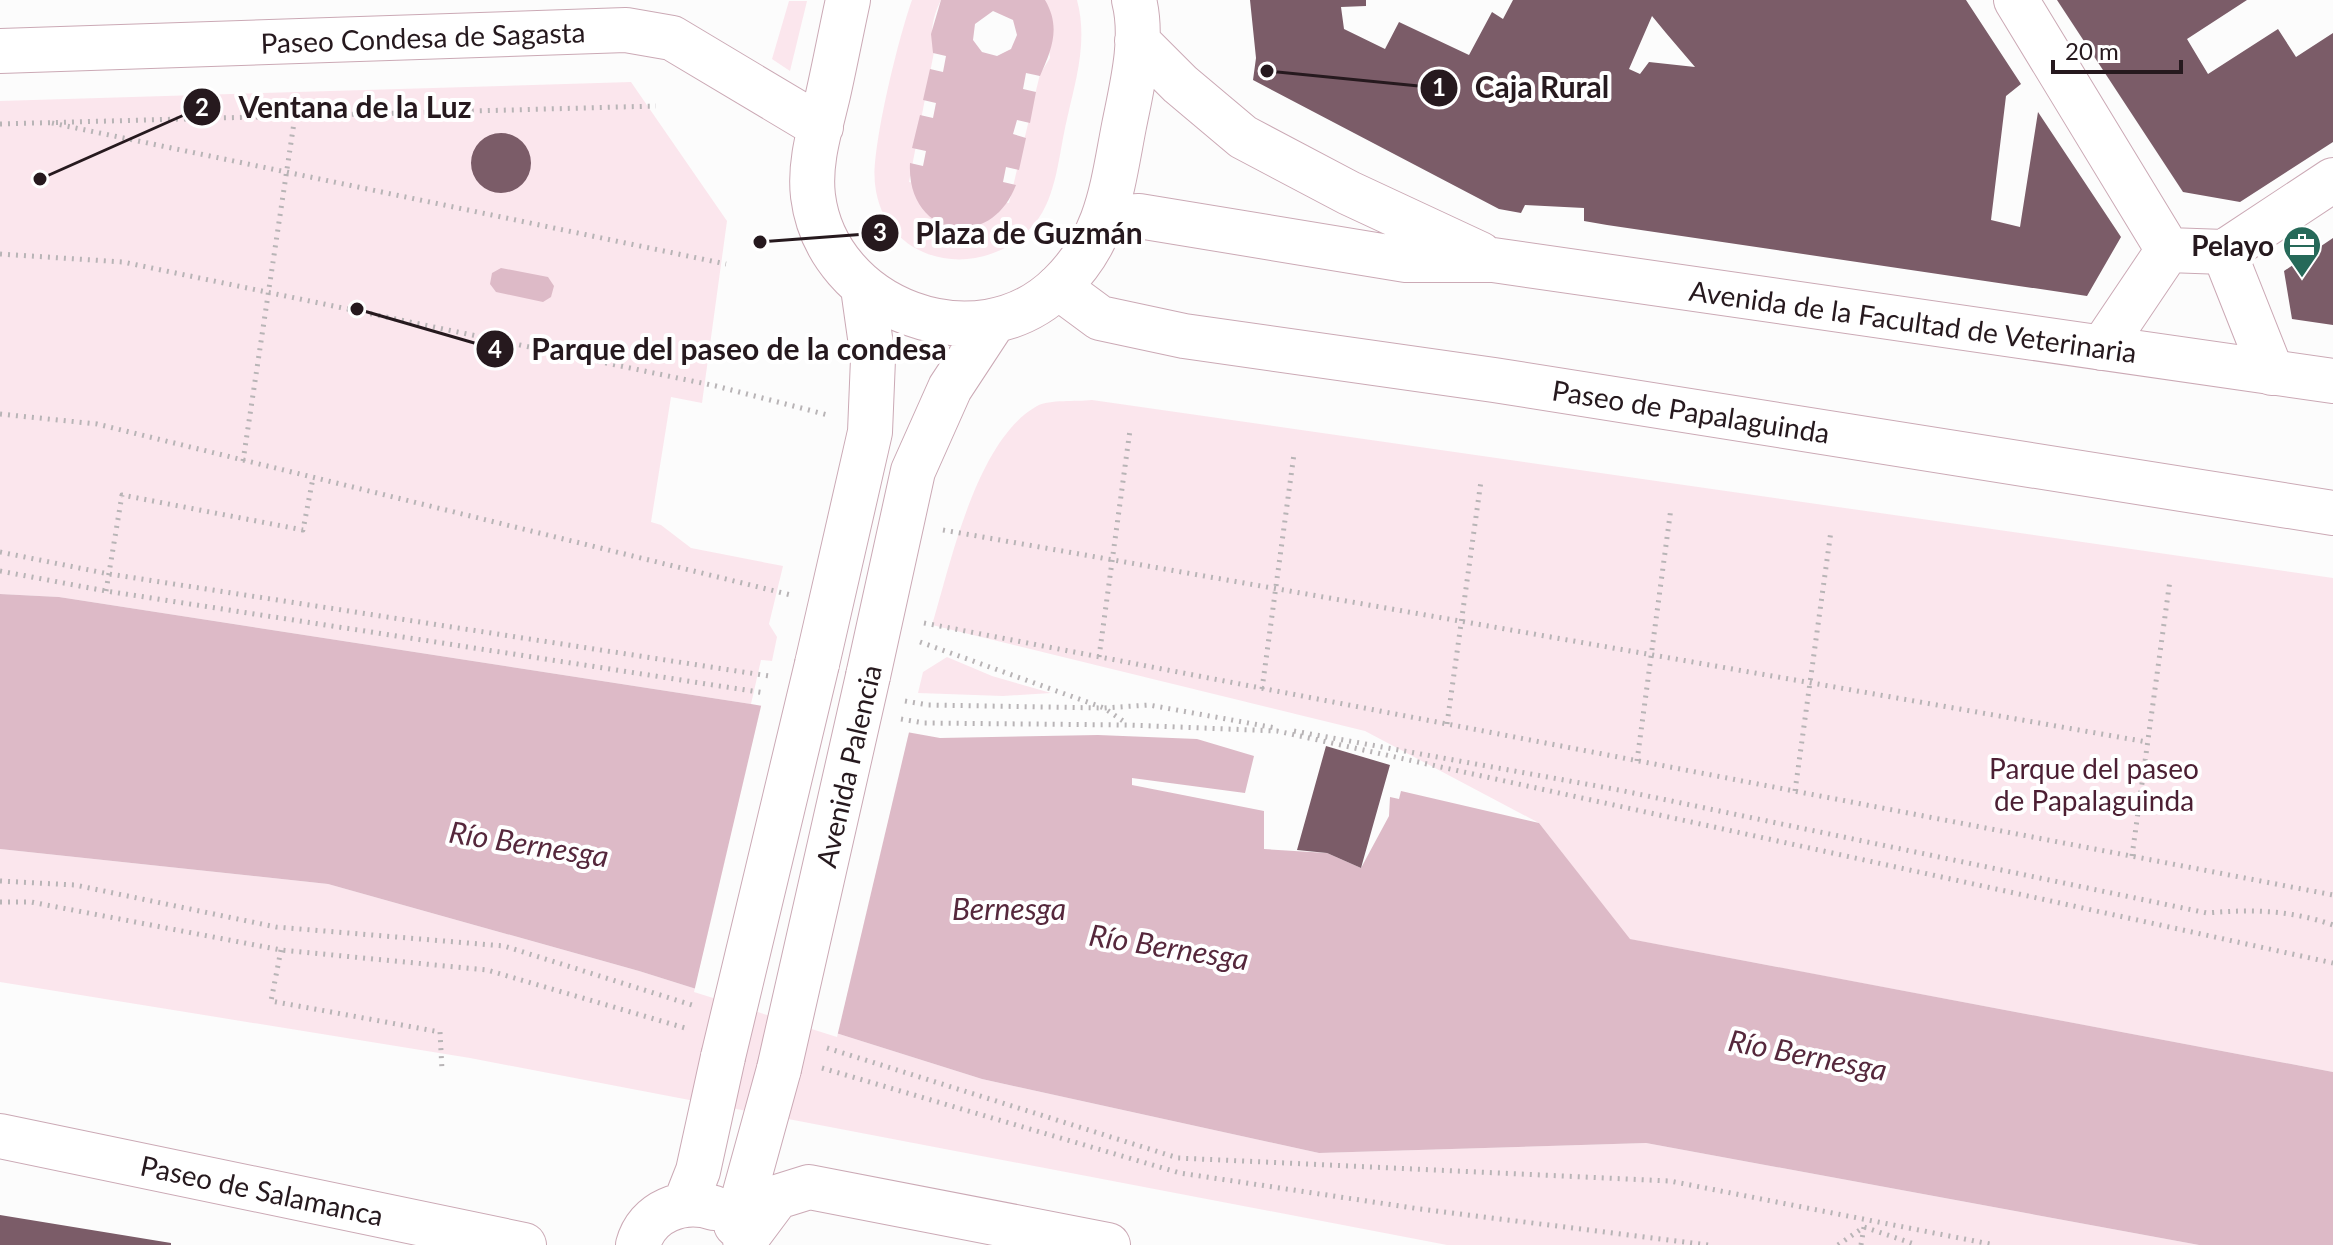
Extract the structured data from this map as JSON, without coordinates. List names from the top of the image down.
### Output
{
  "streets": {
    "main road": [
      "Paseo Condesa de Sagasta",
      "Avenida de la Facultad de Veterinaria",
      "Paseo de Papalaguinda",
      "Avenida Palencia",
      "Paseo de Salamanca"
    ]
  },
  "water": ["Río Bernesga", "Bernesga"],
  "parks": ["Parque del paseo de Papalaguinda"],
  "places": {
    "other": [
      "Caja Rural",
      "Ventana de la Luz",
      "Plaza de Guzmán",
      "Parque del paseo de la condesa"
    ],
    "office": ["Pelayo"]
  },
  "scale_bar": "20 m"
}
